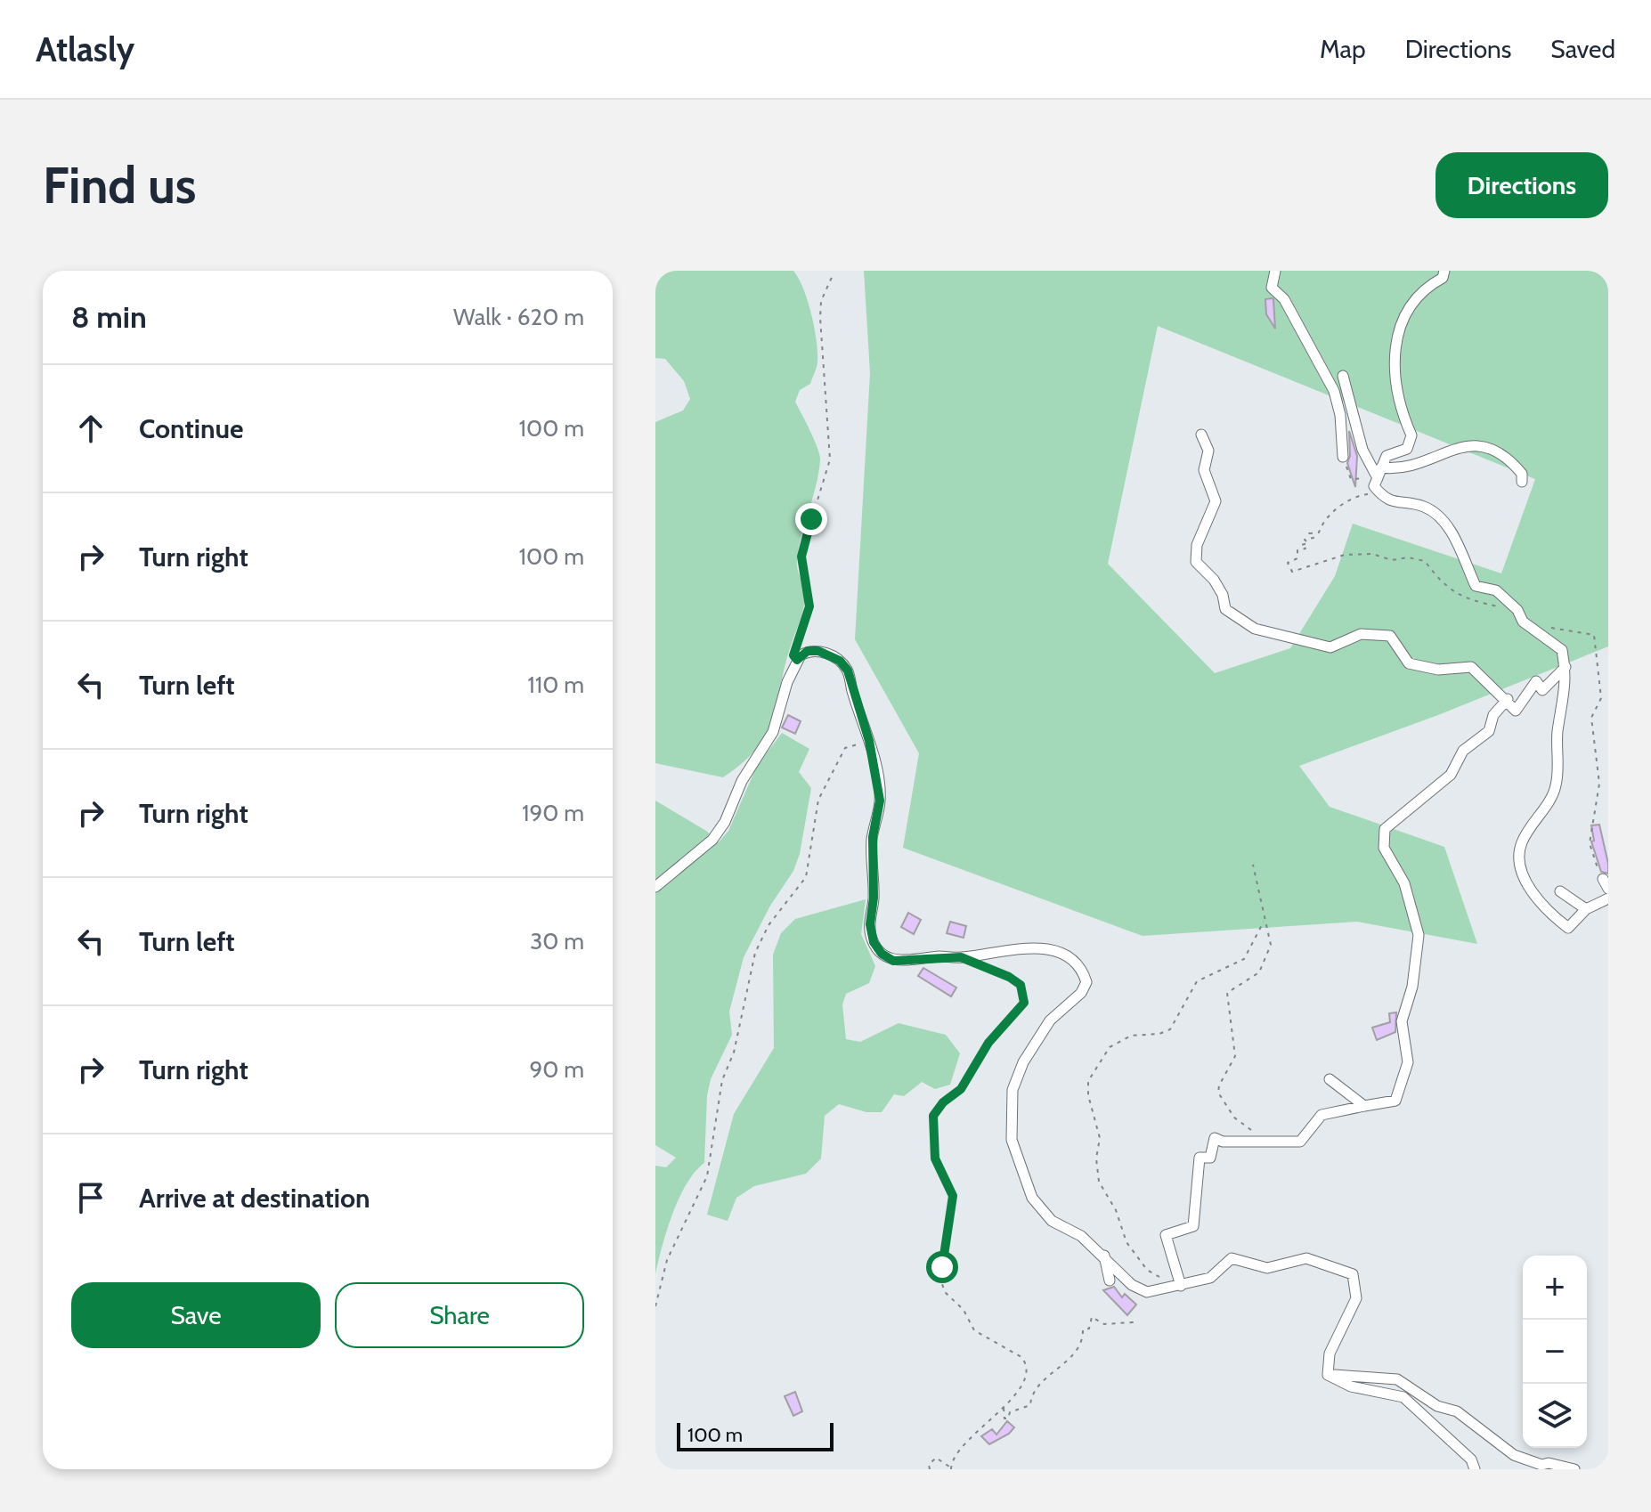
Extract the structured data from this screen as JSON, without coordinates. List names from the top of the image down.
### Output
{
  "scale_bar": "100 m",
  "page": {
    "header": "Atlasly",
    "nav": ["Map", "Directions", "Saved"],
    "buttons": [
      "Directions",
      ["Save", "Share"]
    ],
    "title": "Find us",
    "heading": ["8 min", "Walk · 620 m"],
    "list": [
      ["Continue", "100 m"],
      ["Turn right", "100 m"],
      ["Turn left", "110 m"],
      ["Turn right", "190 m"],
      ["Turn left", "30 m"],
      ["Turn right", "90 m"],
      "Arrive at destination"
    ],
    "map_buttons": ["+", "−"],
    "scale": "100 m"
  }
}
